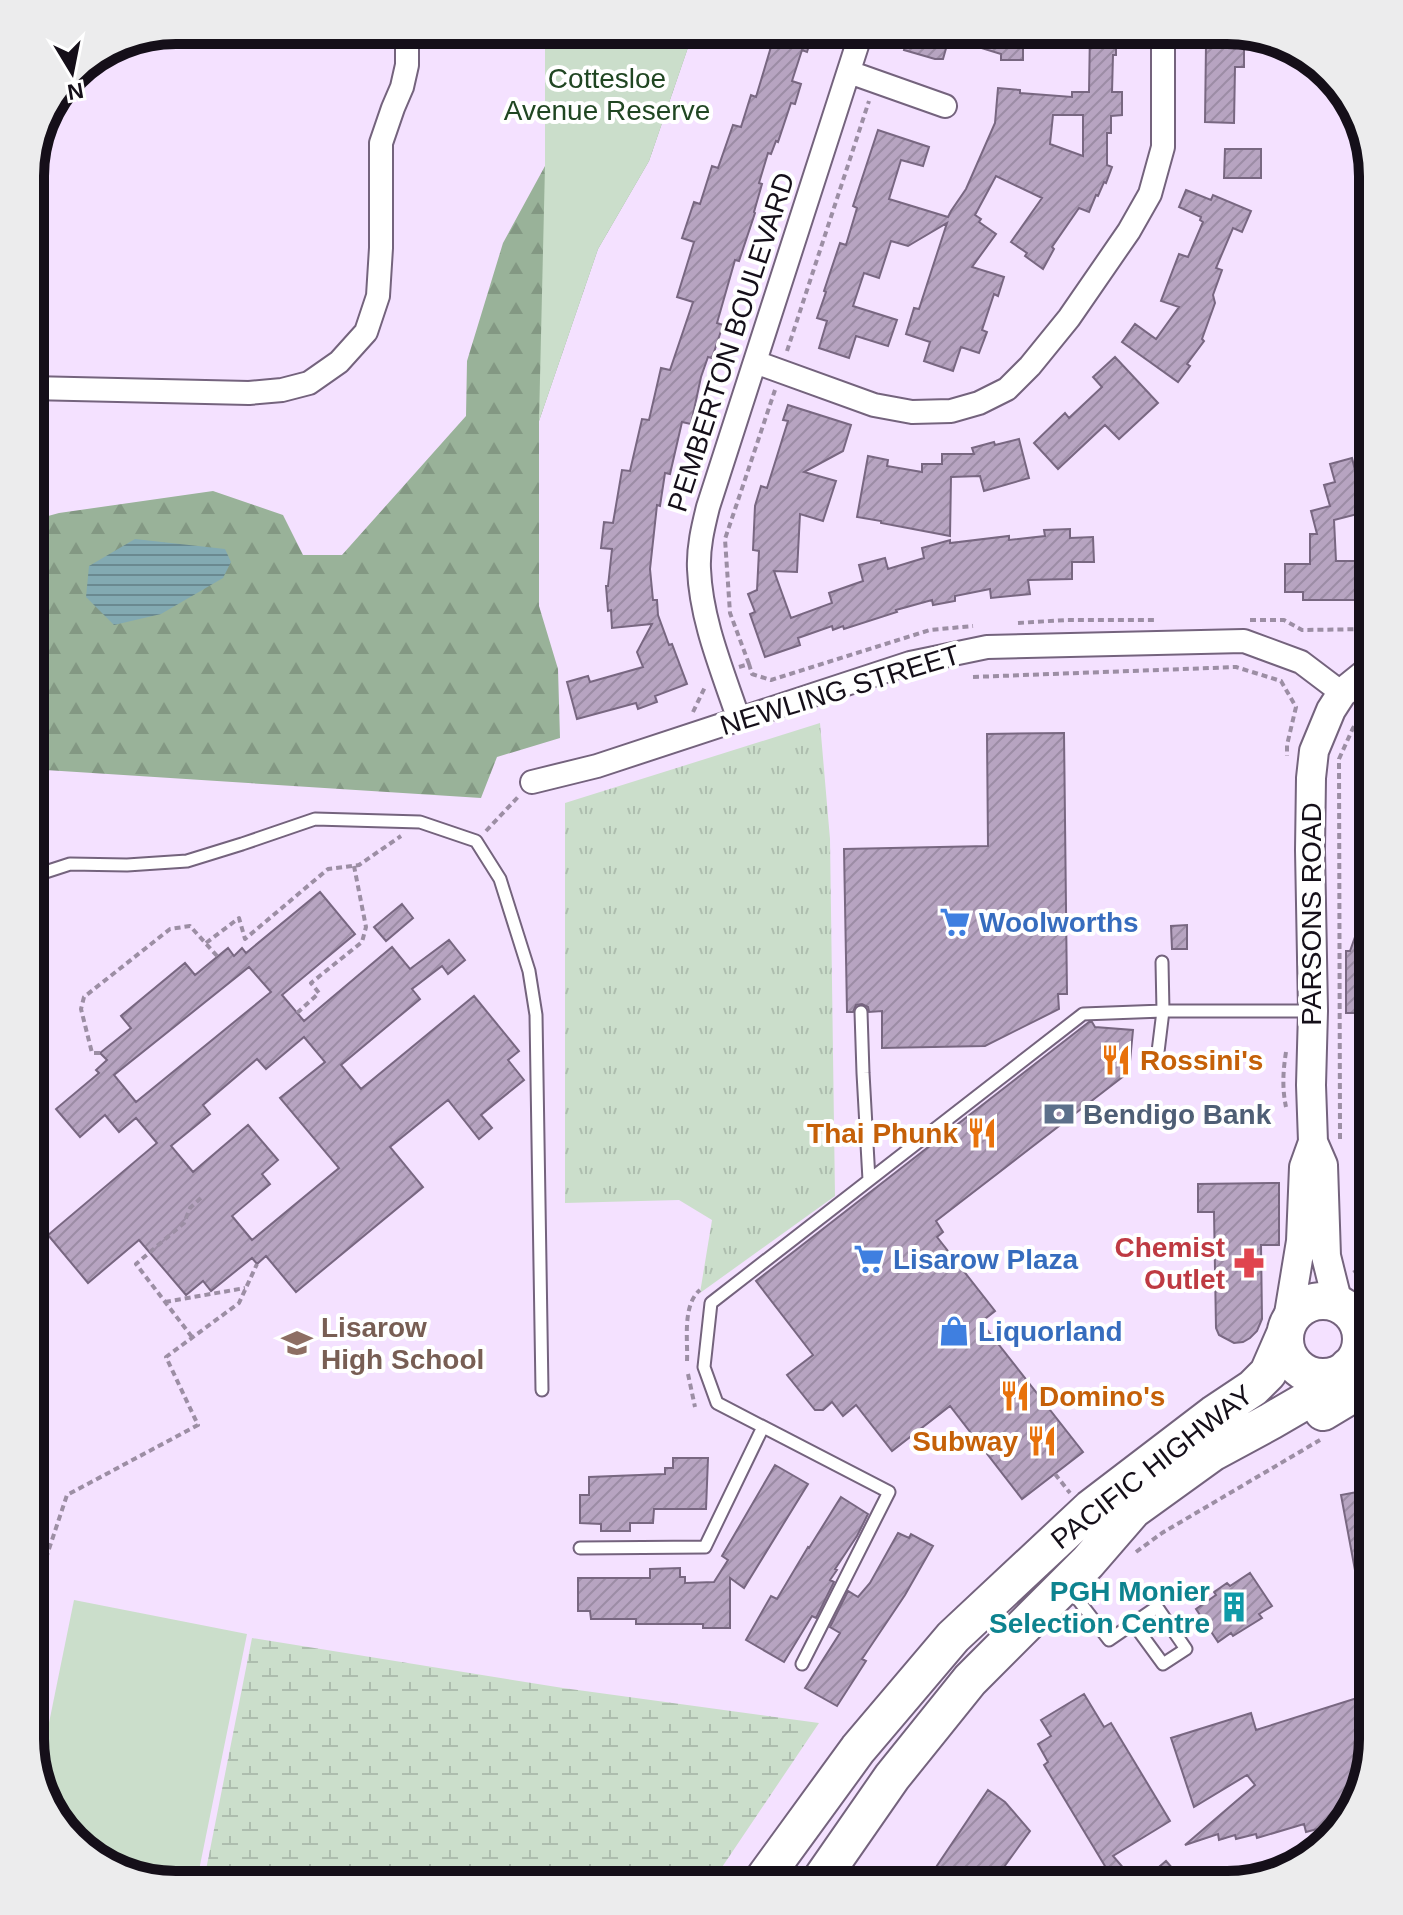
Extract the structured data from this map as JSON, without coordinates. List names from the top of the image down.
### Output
{
  "streets": {
    "main road": ["PACIFIC HIGHWAY"],
    "street": ["PEMBERTON BOULEVARD", "NEWLING STREET", "PARSONS ROAD"]
  },
  "crossings": [
    ["PEMBERTON BOULEVARD", "NEWLING STREET"],
    ["NEWLING STREET", "PARSONS ROAD"],
    ["PARSONS ROAD", "PACIFIC HIGHWAY"]
  ],
  "parks": ["Cottesloe Avenue Reserve"],
  "places": {
    "supermarket": ["Woolworths", "Lisarow Plaza"],
    "restaurant": [
      "Rossini's",
      "Thai Phunk",
      "Domino's",
      "Subway"
    ],
    "bank": ["Bendigo Bank"],
    "pharmacy": ["Chemist Outlet"],
    "shop": ["Liquorland"],
    "school or university": ["Lisarow High School"],
    "building": ["PGH Monier Selection Centre"]
  },
  "north": "bottom"
}
